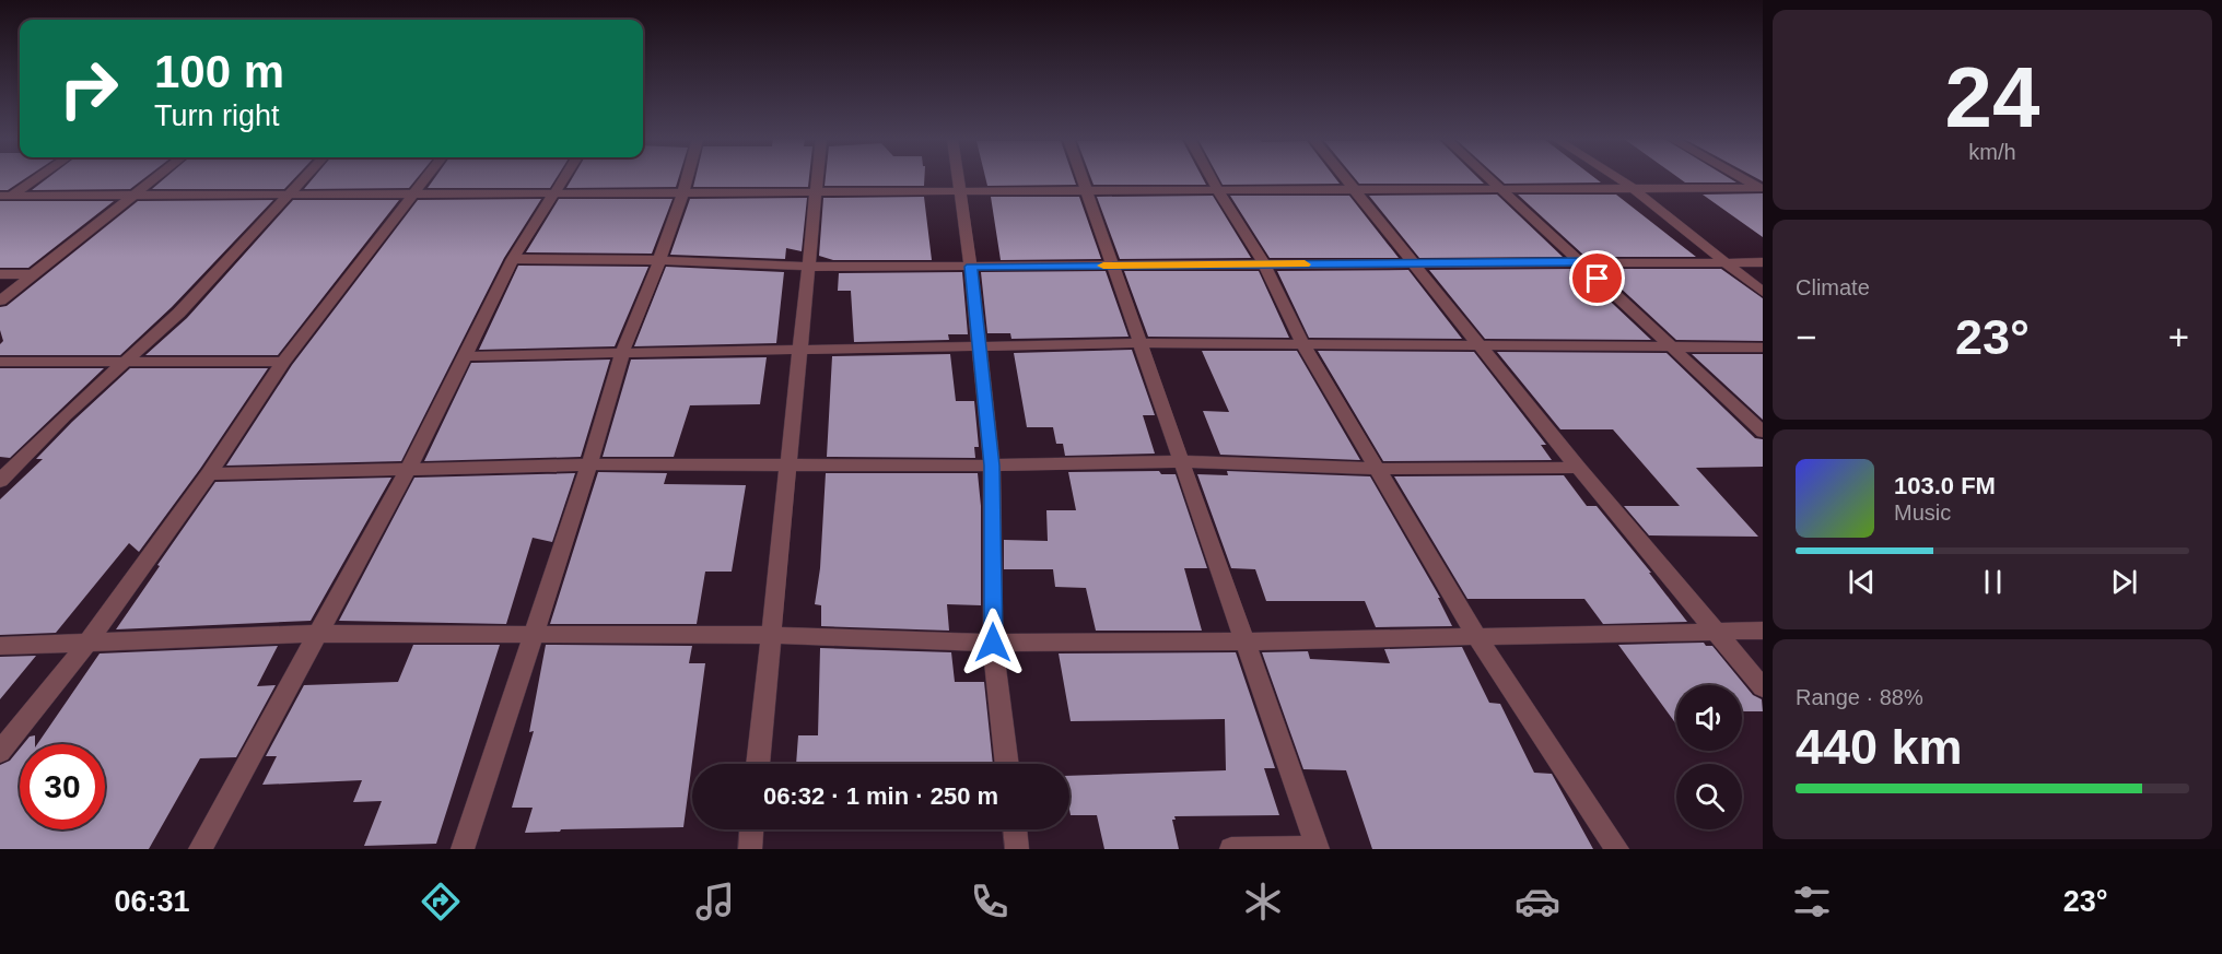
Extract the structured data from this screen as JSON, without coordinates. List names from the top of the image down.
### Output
{
  "page": {
    "tile": [
      ["24", "km/h"],
      "Climate",
      ["Range · 88%", "440 km"]
    ],
    "turn": ["100 m", "Turn right"],
    "heat": ["−", "23°", "+"],
    "song": ["103.0 FM", "Music"],
    "limit": "30",
    "trip": "06:32 · 1 min · 250 m",
    "tabs": ["06:31", "23°"]
  }
}
